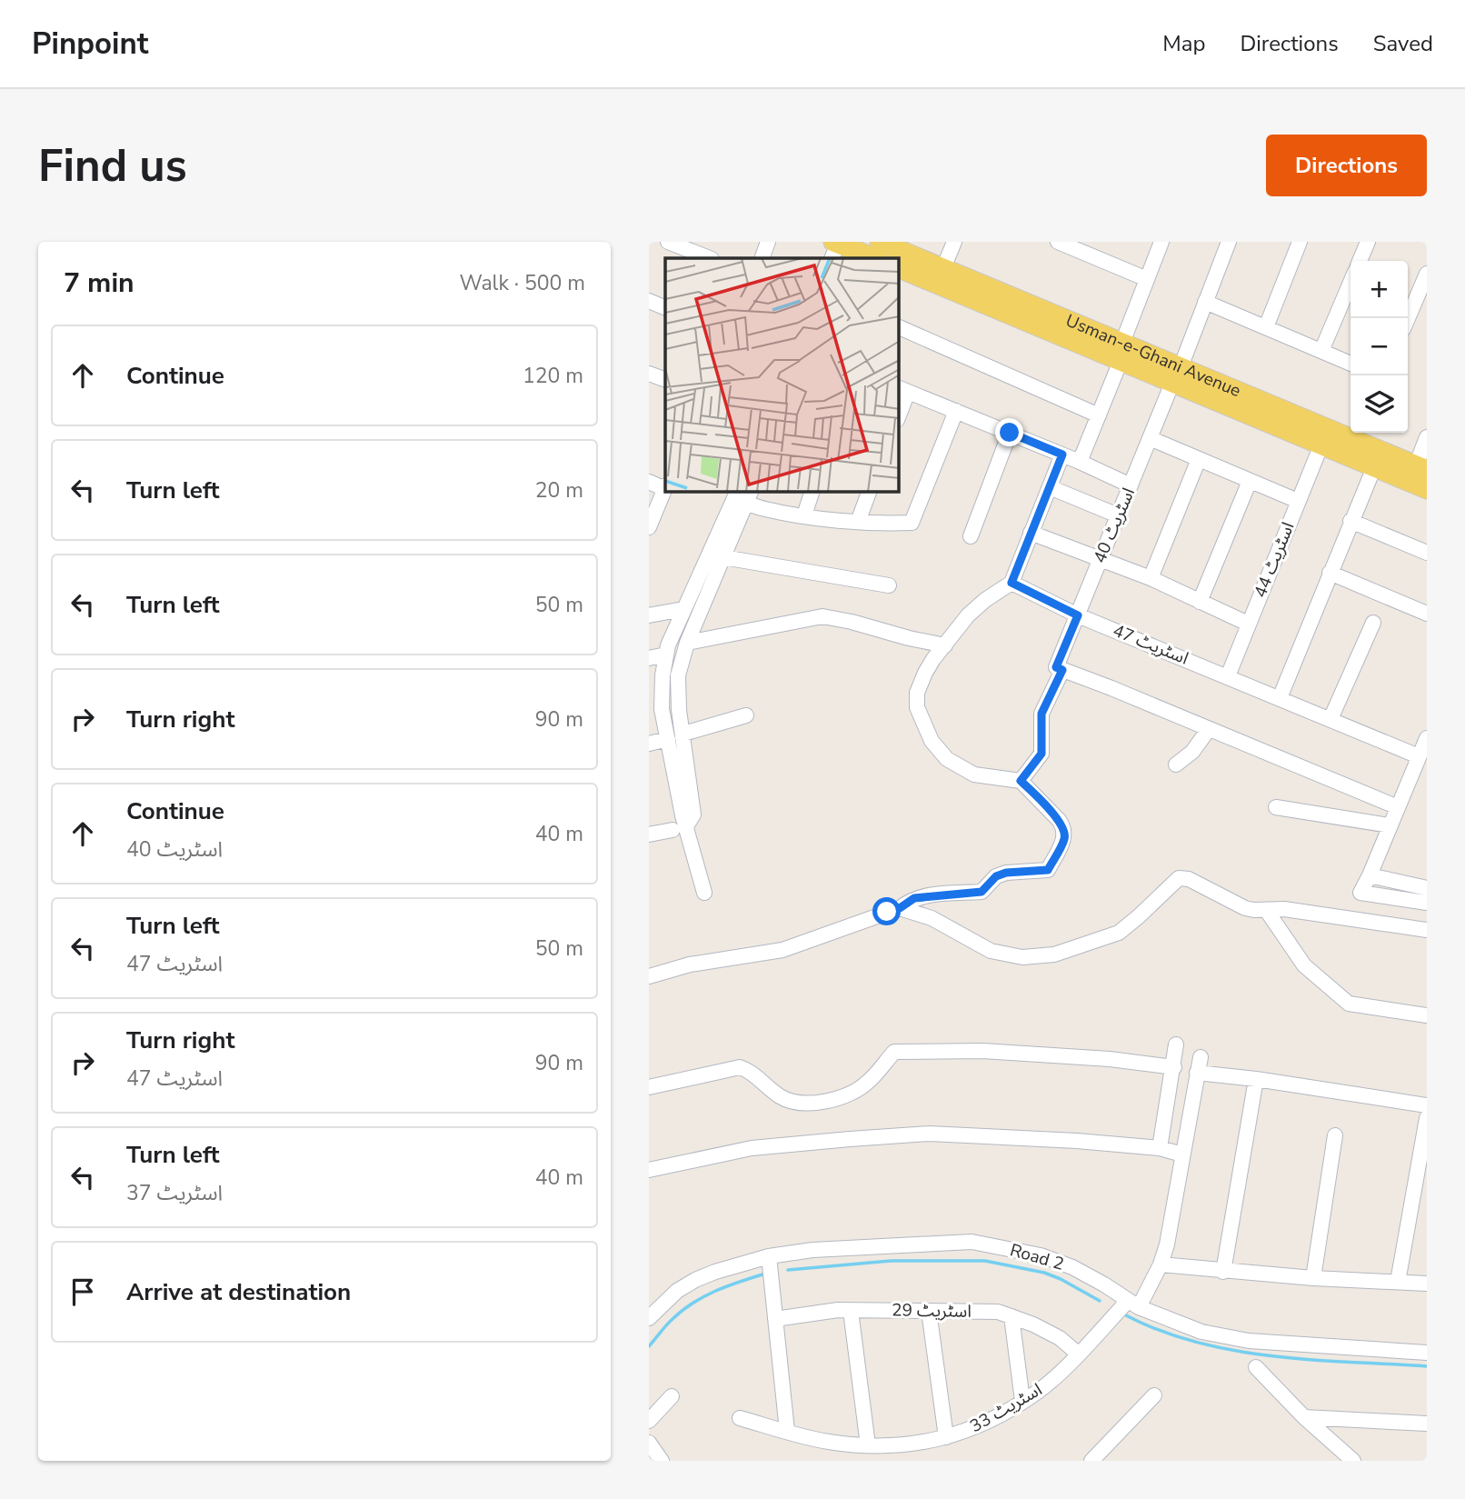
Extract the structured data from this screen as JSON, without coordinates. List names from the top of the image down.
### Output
{
  "streets": {
    "main road": ["Usman-e-Ghani Avenue"],
    "street": [
      "اسٹریٹ 40",
      "اسٹریٹ 44",
      "اسٹریٹ 47",
      "Road 2",
      "اسٹریٹ 29",
      "اسٹریٹ 33"
    ]
  },
  "crossings": [
    ["Usman-e-Ghani Avenue", "اسٹریٹ 40"],
    ["Usman-e-Ghani Avenue", "اسٹریٹ 44"],
    ["اسٹریٹ 40", "اسٹریٹ 47"],
    ["اسٹریٹ 44", "اسٹریٹ 47"],
    ["Road 2", "اسٹریٹ 33"],
    ["اسٹریٹ 29", "اسٹریٹ 33"]
  ],
  "page": {
    "header": "Pinpoint",
    "nav": ["Map", "Directions", "Saved"],
    "buttons": "Directions",
    "title": "Find us",
    "heading": ["7 min", "Walk · 500 m"],
    "map_buttons": ["+", "−"],
    "list": [
      ["Continue", "120 m"],
      ["Turn left", "20 m"],
      ["Turn left", "50 m"],
      ["Turn right", "90 m"],
      ["Continue", "اسٹریٹ 40", "40 m"],
      ["Turn left", "اسٹریٹ 47", "50 m"],
      ["Turn right", "اسٹریٹ 47", "90 m"],
      ["Turn left", "اسٹریٹ 37", "40 m"],
      "Arrive at destination"
    ]
  }
}
